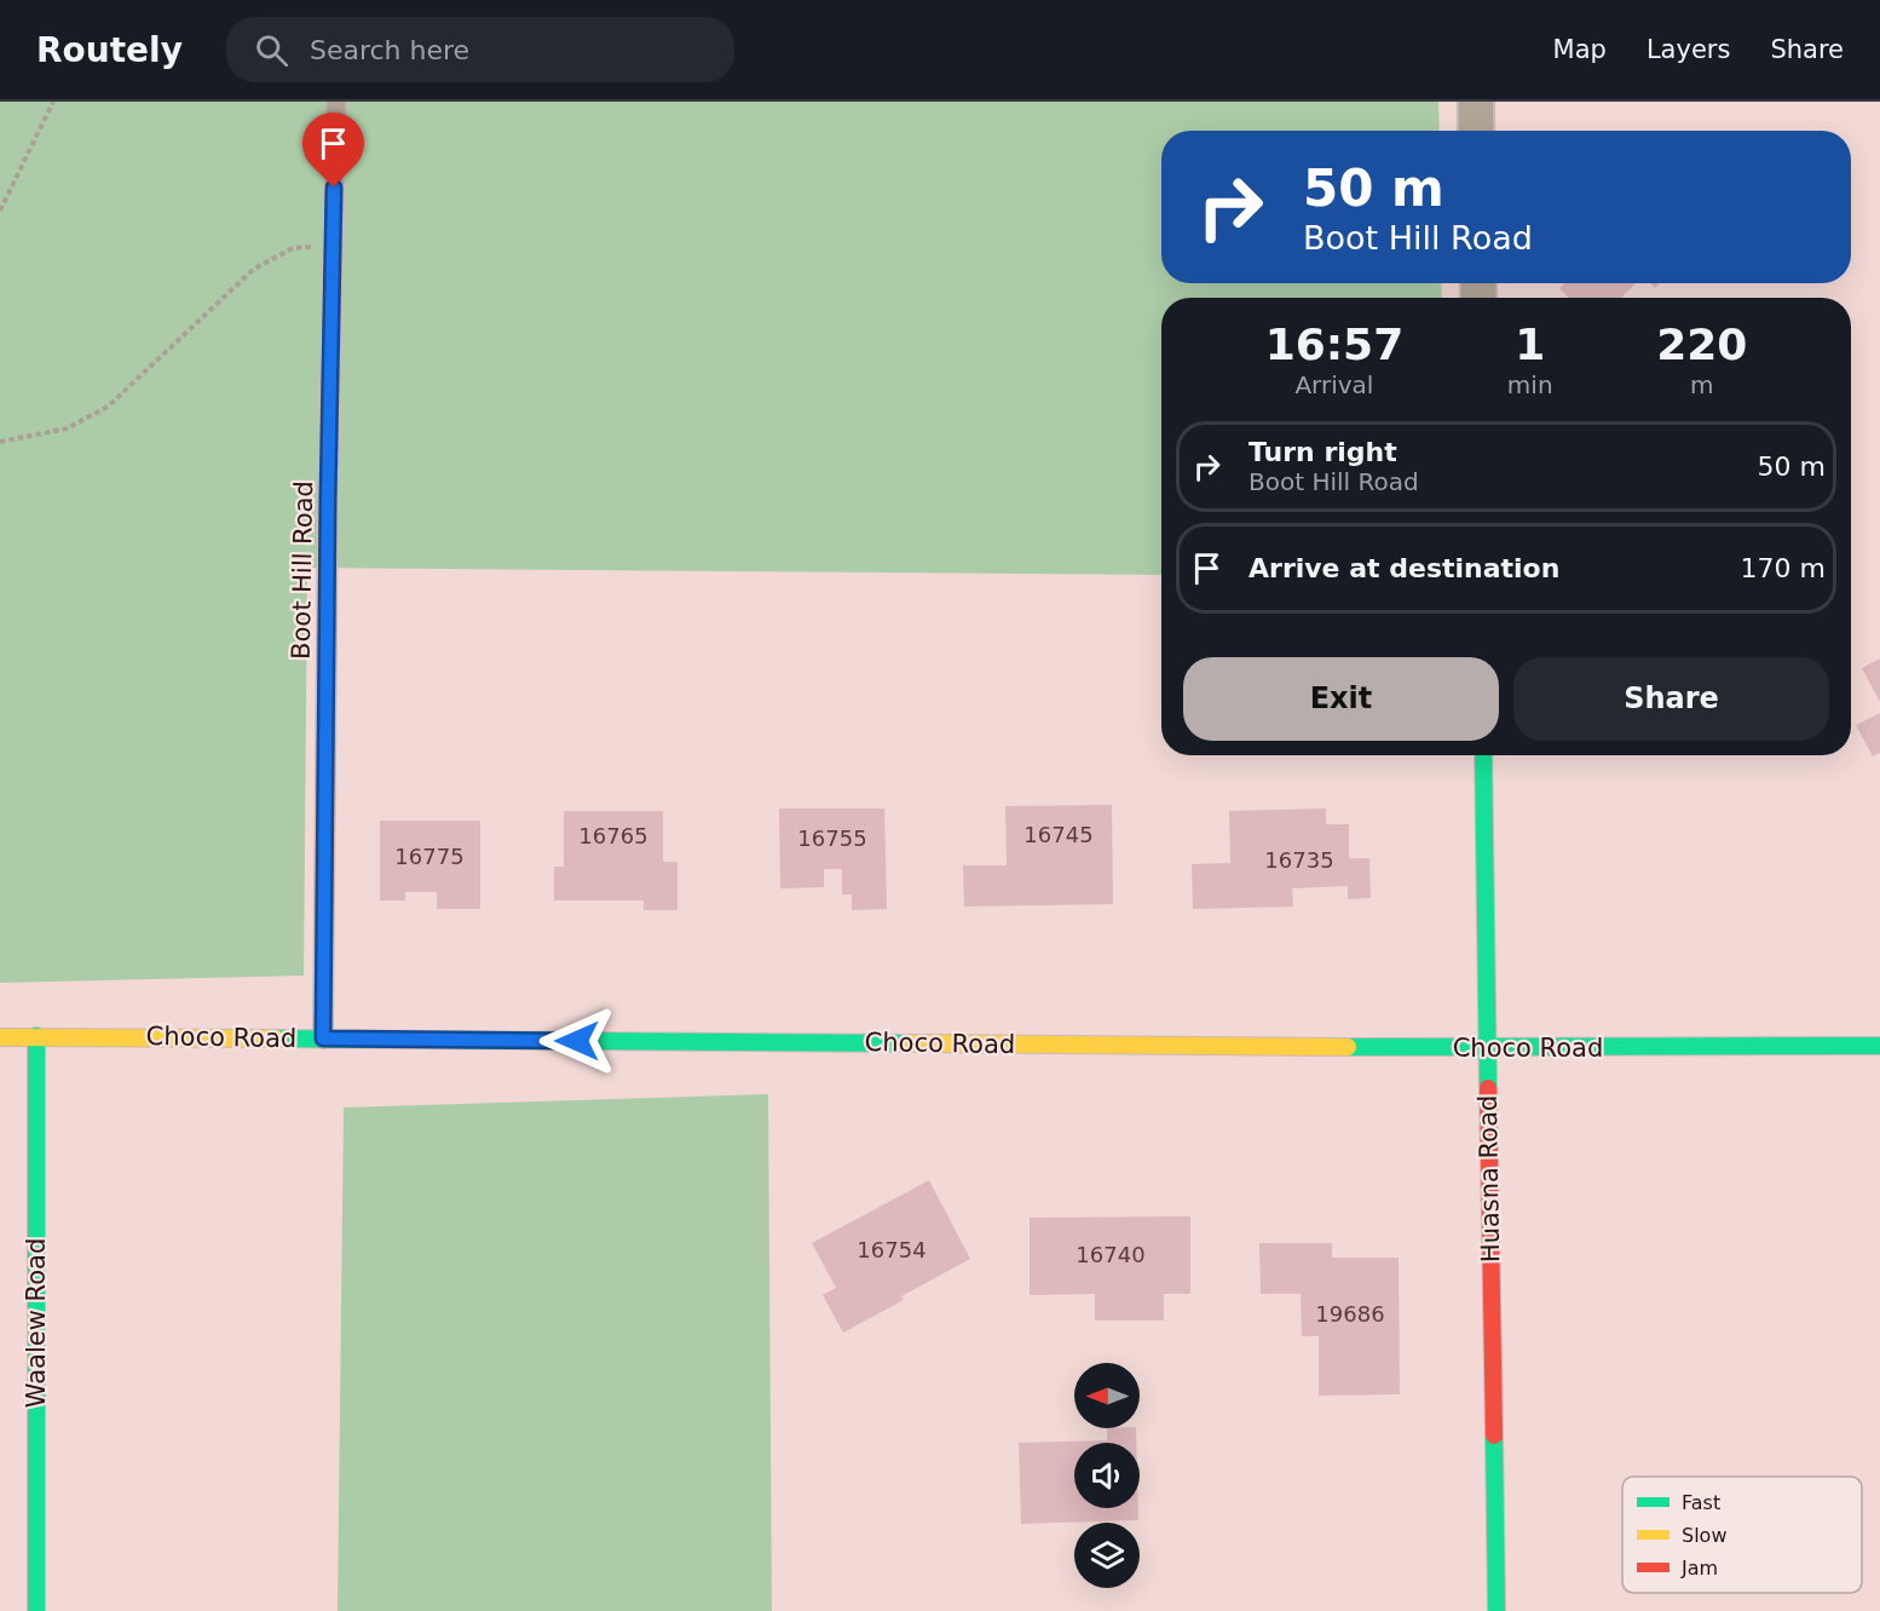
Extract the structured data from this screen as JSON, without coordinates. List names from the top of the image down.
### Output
{
  "streets": {
    "street": ["Choco Road", "Huasna Road", "Waalew Road"],
    "lane": ["Boot Hill Road"]
  },
  "crossings": [
    ["Boot Hill Road", "Choco Road"],
    ["Choco Road", "Huasna Road"],
    ["Choco Road", "Waalew Road"]
  ],
  "house_numbers": [
    "16745",
    "16765",
    "16755",
    "16775",
    "16735",
    "16754",
    "16740",
    "19686"
  ],
  "legend": ["Fast", "Slow", "Jam"],
  "north": "left",
  "page": {
    "header": "Routely",
    "search": "Search here",
    "nav": ["Map", "Layers", "Share"],
    "turn": ["50 m", "Boot Hill Road"],
    "eta": [
      "16:57",
      "Arrival",
      "1",
      "min",
      "220",
      "m"
    ],
    "list": [
      {
        "name": "Turn right",
        "note": "Boot Hill Road",
        "value": "50 m"
      },
      {
        "name": "Arrive at destination",
        "value": "170 m"
      }
    ],
    "buttons": ["Exit", "Share"]
  }
}
